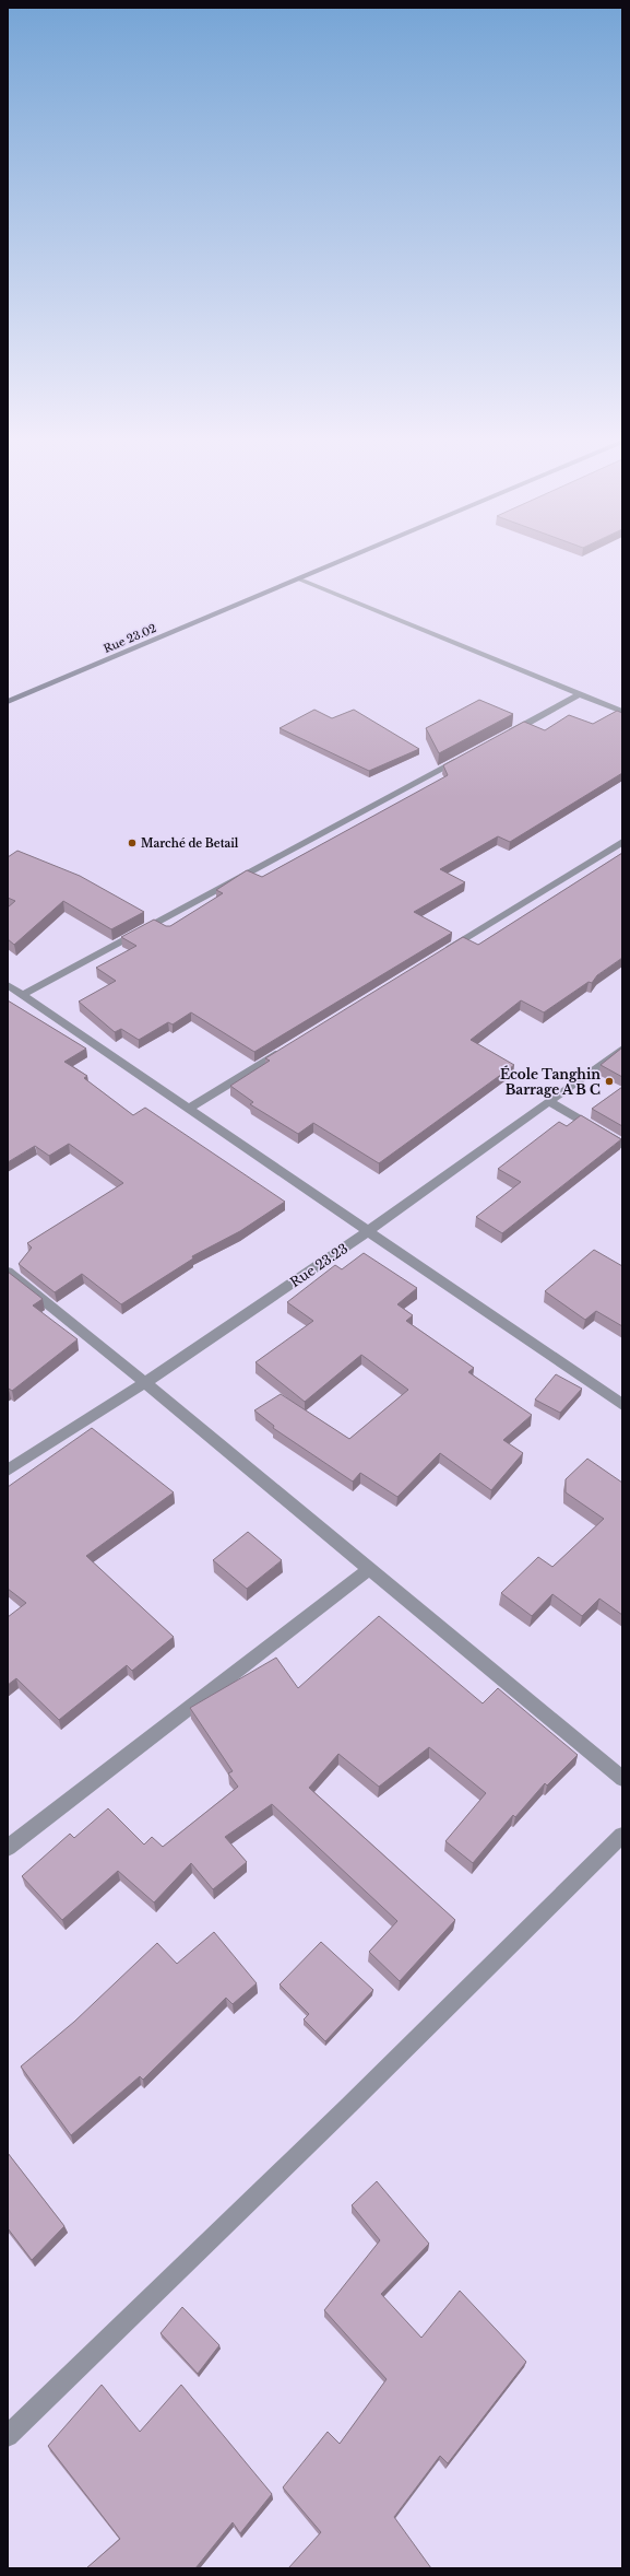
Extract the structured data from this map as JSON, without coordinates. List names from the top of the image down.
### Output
{
  "streets": {
    "street": ["Rue 23.02", "Rue 23.23"]
  },
  "places": ["Marché de Betail", "École Tanghin Barrage A B C"]
}
